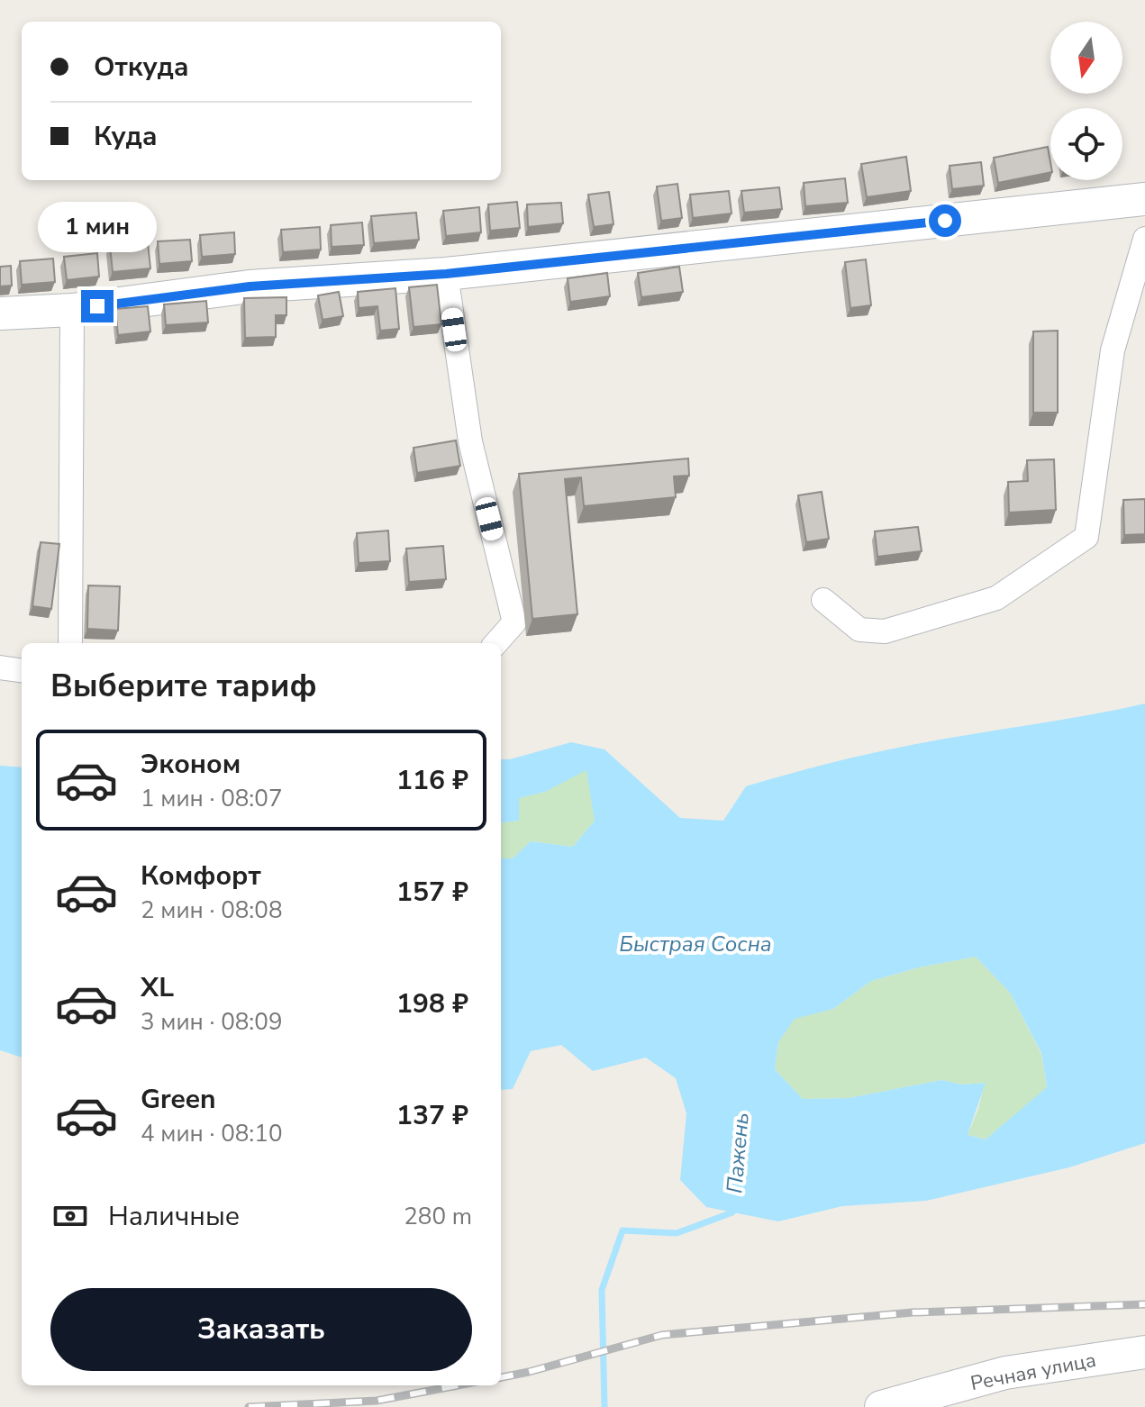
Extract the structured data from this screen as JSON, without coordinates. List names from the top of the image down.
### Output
{
  "streets": {
    "street": ["Речная улица"]
  },
  "water": ["Быстрая Сосна", "Пажень"],
  "north": "bottom",
  "page": {
    "banner": ["Откуда", "Куда"],
    "bubble": "1 мин",
    "heading": "Выберите тариф",
    "list": [
      {
        "name": "Эконом",
        "note": "1 мин · 08:07",
        "value": "116 ₽"
      },
      {
        "name": "Комфорт",
        "note": "2 мин · 08:08",
        "value": "157 ₽"
      },
      {
        "name": "XL",
        "note": "3 мин · 08:09",
        "value": "198 ₽"
      },
      {
        "name": "Green",
        "note": "4 мин · 08:10",
        "value": "137 ₽"
      }
    ],
    "pay": ["Наличные", "280 m"],
    "buttons": "Заказать"
  }
}
